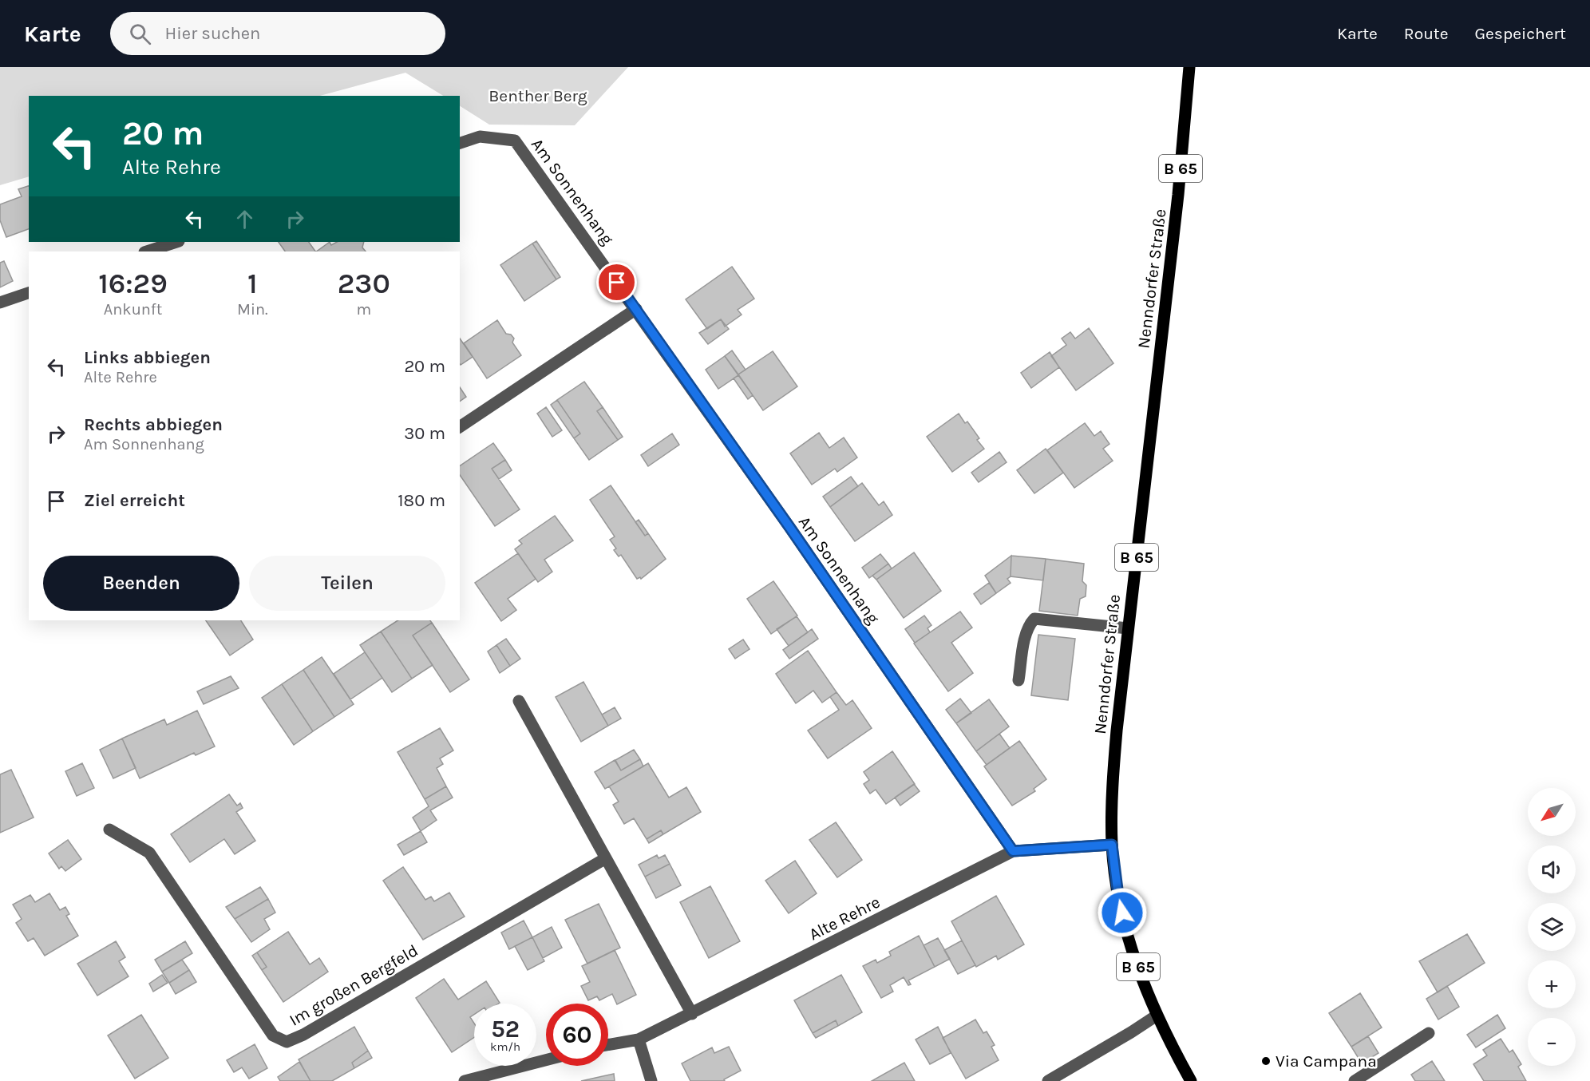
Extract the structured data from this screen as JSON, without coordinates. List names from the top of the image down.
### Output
{
  "streets": {
    "main road": ["B 65", "Nenndorfer Straße"],
    "street": ["Am Sonnenhang", "Alte Rehre", "Im großen Bergfeld"]
  },
  "crossings": [
    ["Am Sonnenhang", "Alte Rehre"],
    ["Nenndorfer Straße", "Alte Rehre"]
  ],
  "parks": ["Benther Berg"],
  "places": ["Via Campana"],
  "north": "bottom left",
  "page": {
    "header": "Karte",
    "search": "Hier suchen",
    "nav": ["Karte", "Route", "Gespeichert"],
    "turn": ["20 m", "Alte Rehre"],
    "eta": [
      "16:29",
      "Ankunft",
      "1",
      "Min.",
      "230",
      "m"
    ],
    "list": [
      {
        "name": "Links abbiegen",
        "note": "Alte Rehre",
        "value": "20 m"
      },
      {
        "name": "Rechts abbiegen",
        "note": "Am Sonnenhang",
        "value": "30 m"
      },
      {
        "name": "Ziel erreicht",
        "value": "180 m"
      }
    ],
    "buttons": ["Beenden", "Teilen"],
    "map_buttons": ["+", "−"],
    "speed": "52 km/h",
    "limit": "60"
  }
}
